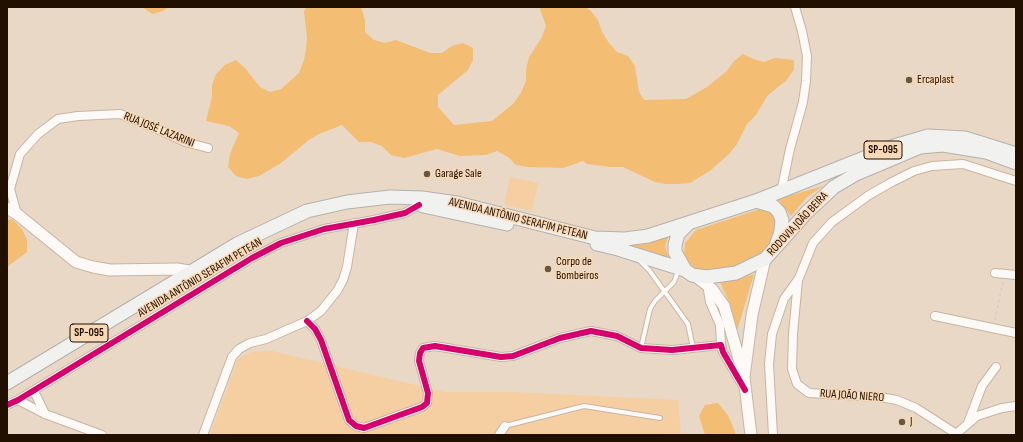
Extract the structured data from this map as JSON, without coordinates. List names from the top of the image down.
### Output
{
  "streets": {
    "main road": ["SP-095", "AVENIDA ANTÔNIO SERAFIM PETEAN", "RODOVIA JOÃO BEIRA"],
    "street": ["RUA JOSÉ LAZARINI", "RUA JOÃO NIERO"]
  },
  "crossings": [
    ["AVENIDA ANTÔNIO SERAFIM PETEAN", "RODOVIA JOÃO BEIRA"]
  ],
  "places": [
    "Ercaplast",
    "Garage Sale",
    "Corpo de Bombeiros",
    "J"
  ]
}
